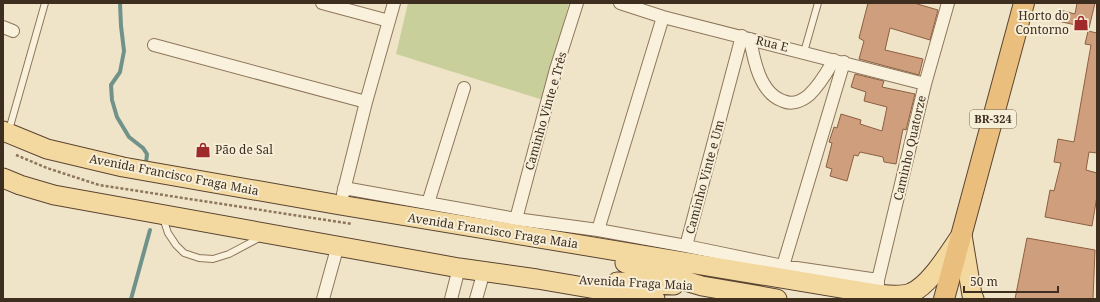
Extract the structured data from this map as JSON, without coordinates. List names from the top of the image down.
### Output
{
  "streets": {
    "highway": ["BR-324"],
    "main road": ["Avenida Francisco Fraga Maia", "Avenida Fraga Maia"],
    "street": [
      "Rua E",
      "Caminho Vinte e Três",
      "Caminho Quatorze",
      "Caminho Vinte e Um"
    ]
  },
  "crossings": [
    ["Rua E", "Caminho Quatorze"],
    ["Rua E", "Caminho Vinte e Um"],
    ["BR-324", "Avenida Francisco Fraga Maia"],
    ["Caminho Quatorze", "Avenida Francisco Fraga Maia"],
    ["Caminho Quatorze", "Caminho Vinte e Um"],
    ["Avenida Francisco Fraga Maia", "Caminho Vinte e Um"],
    ["Avenida Francisco Fraga Maia", "Avenida Fraga Maia"]
  ],
  "places": {
    "shop": ["Horto do Contorno", "Pão de Sal"]
  },
  "scale_bar": "50 m"
}
